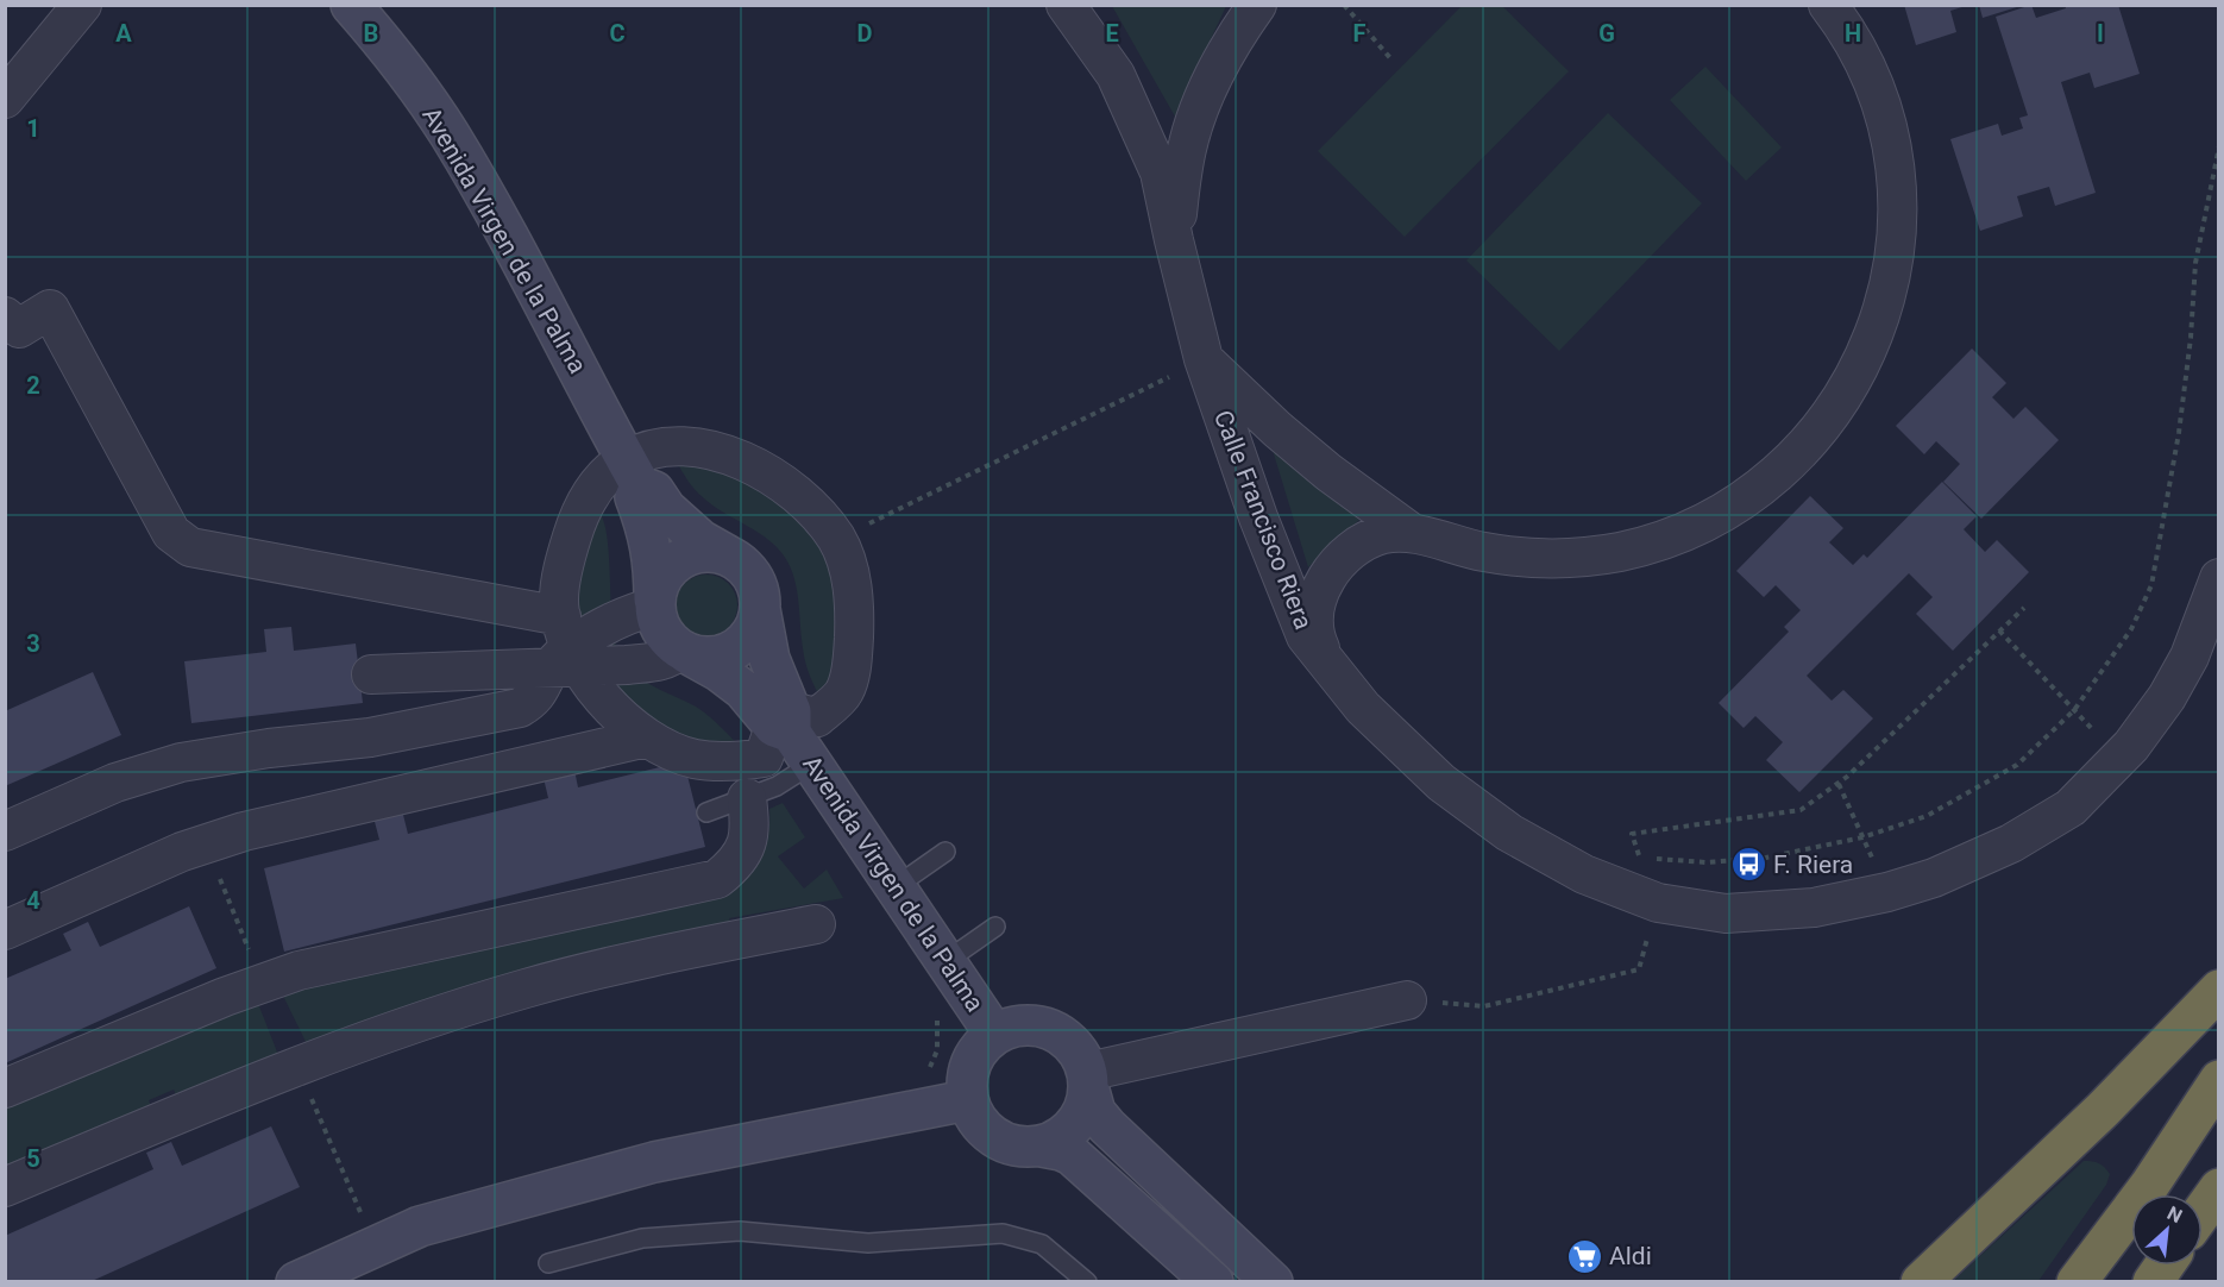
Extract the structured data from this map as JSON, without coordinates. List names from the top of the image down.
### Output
{
  "streets": {
    "street": ["Avenida Virgen de la Palma", "Calle Francisco Riera"]
  },
  "places": {
    "bus stop": ["F. Riera"],
    "supermarket": ["Aldi"]
  },
  "north": "top right",
  "grid": {
    "columns": [
      "A",
      "B",
      "C",
      "D",
      "E",
      "F",
      "G",
      "H",
      "I"
    ],
    "rows": [
      "1",
      "2",
      "3",
      "4",
      "5"
    ]
  }
}
